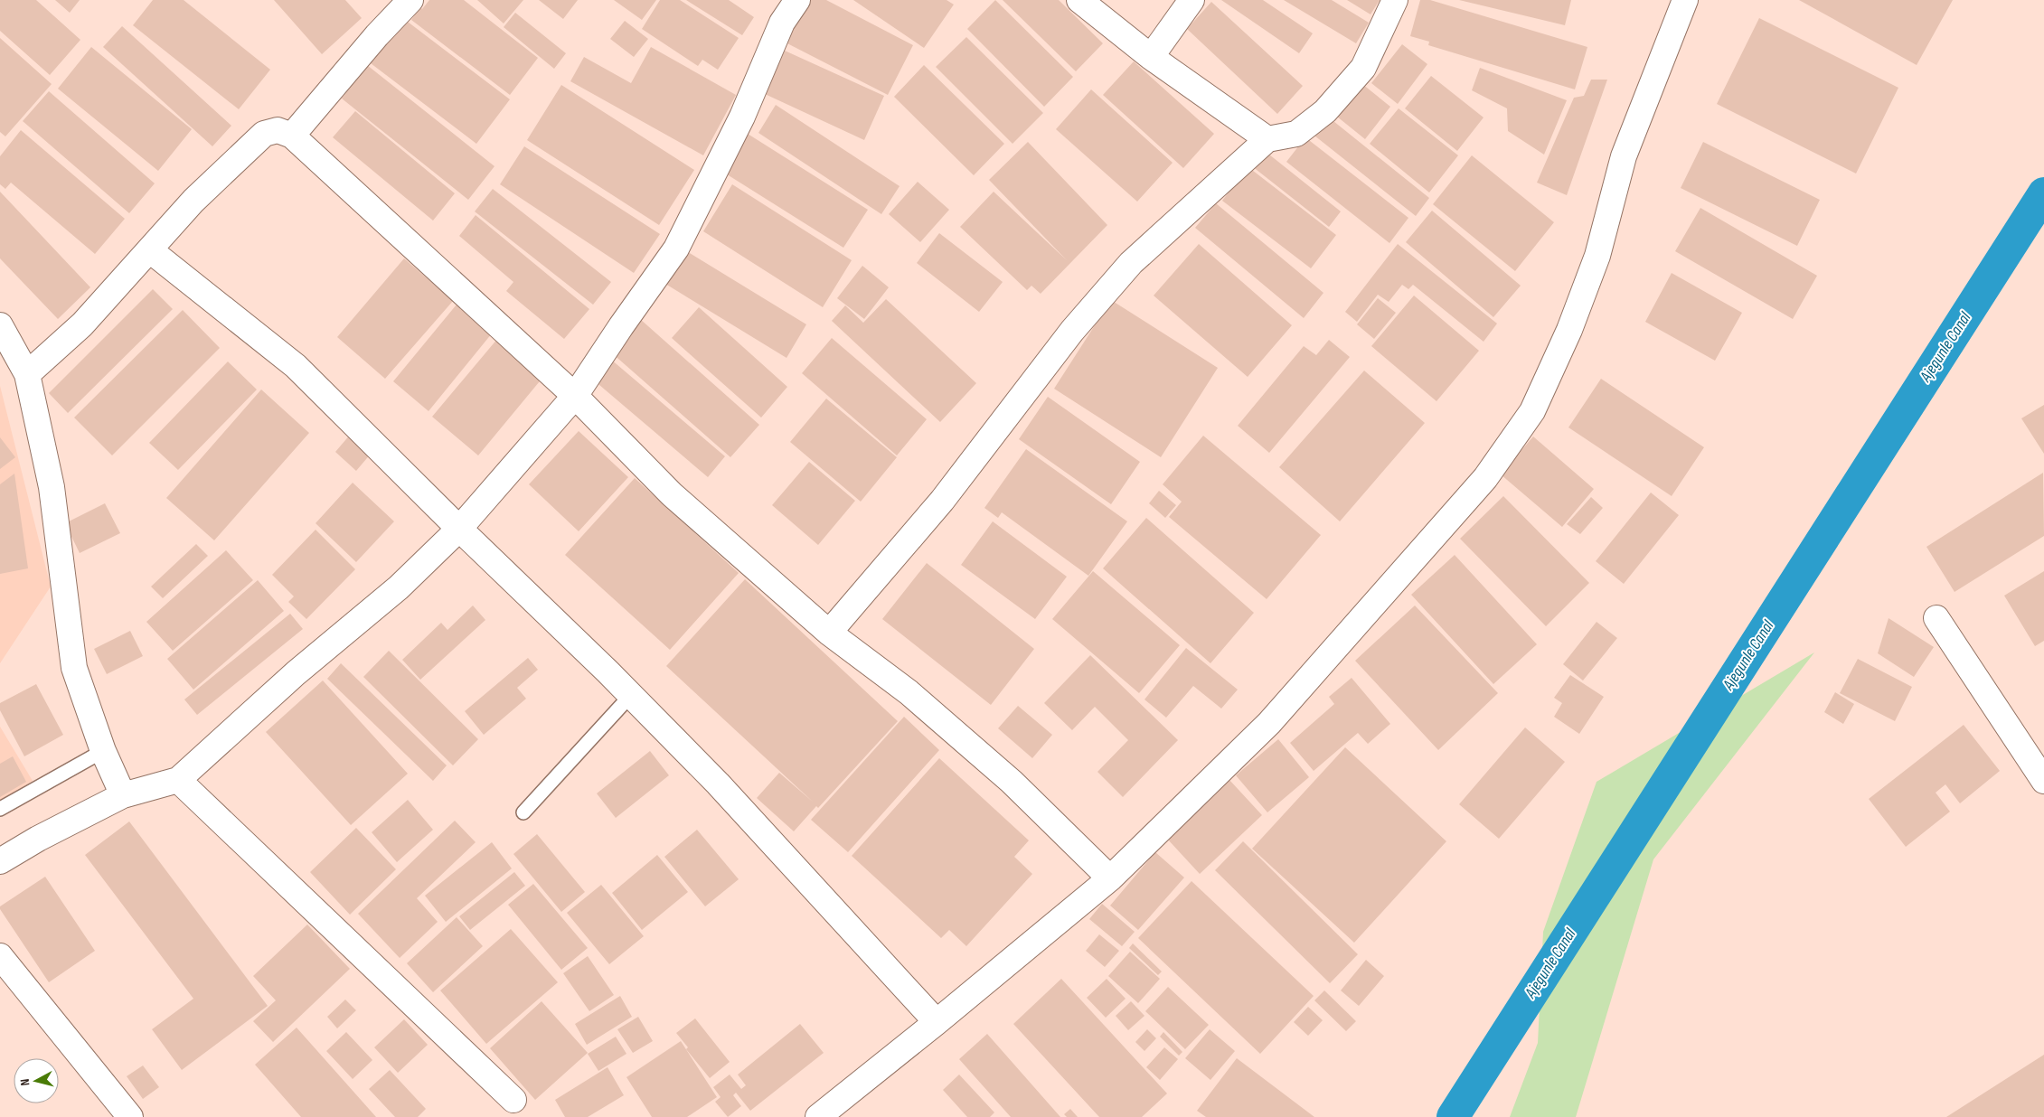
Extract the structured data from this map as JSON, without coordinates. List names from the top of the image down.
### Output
{
  "water": ["Ajegunle Canal"],
  "north": "left"
}
